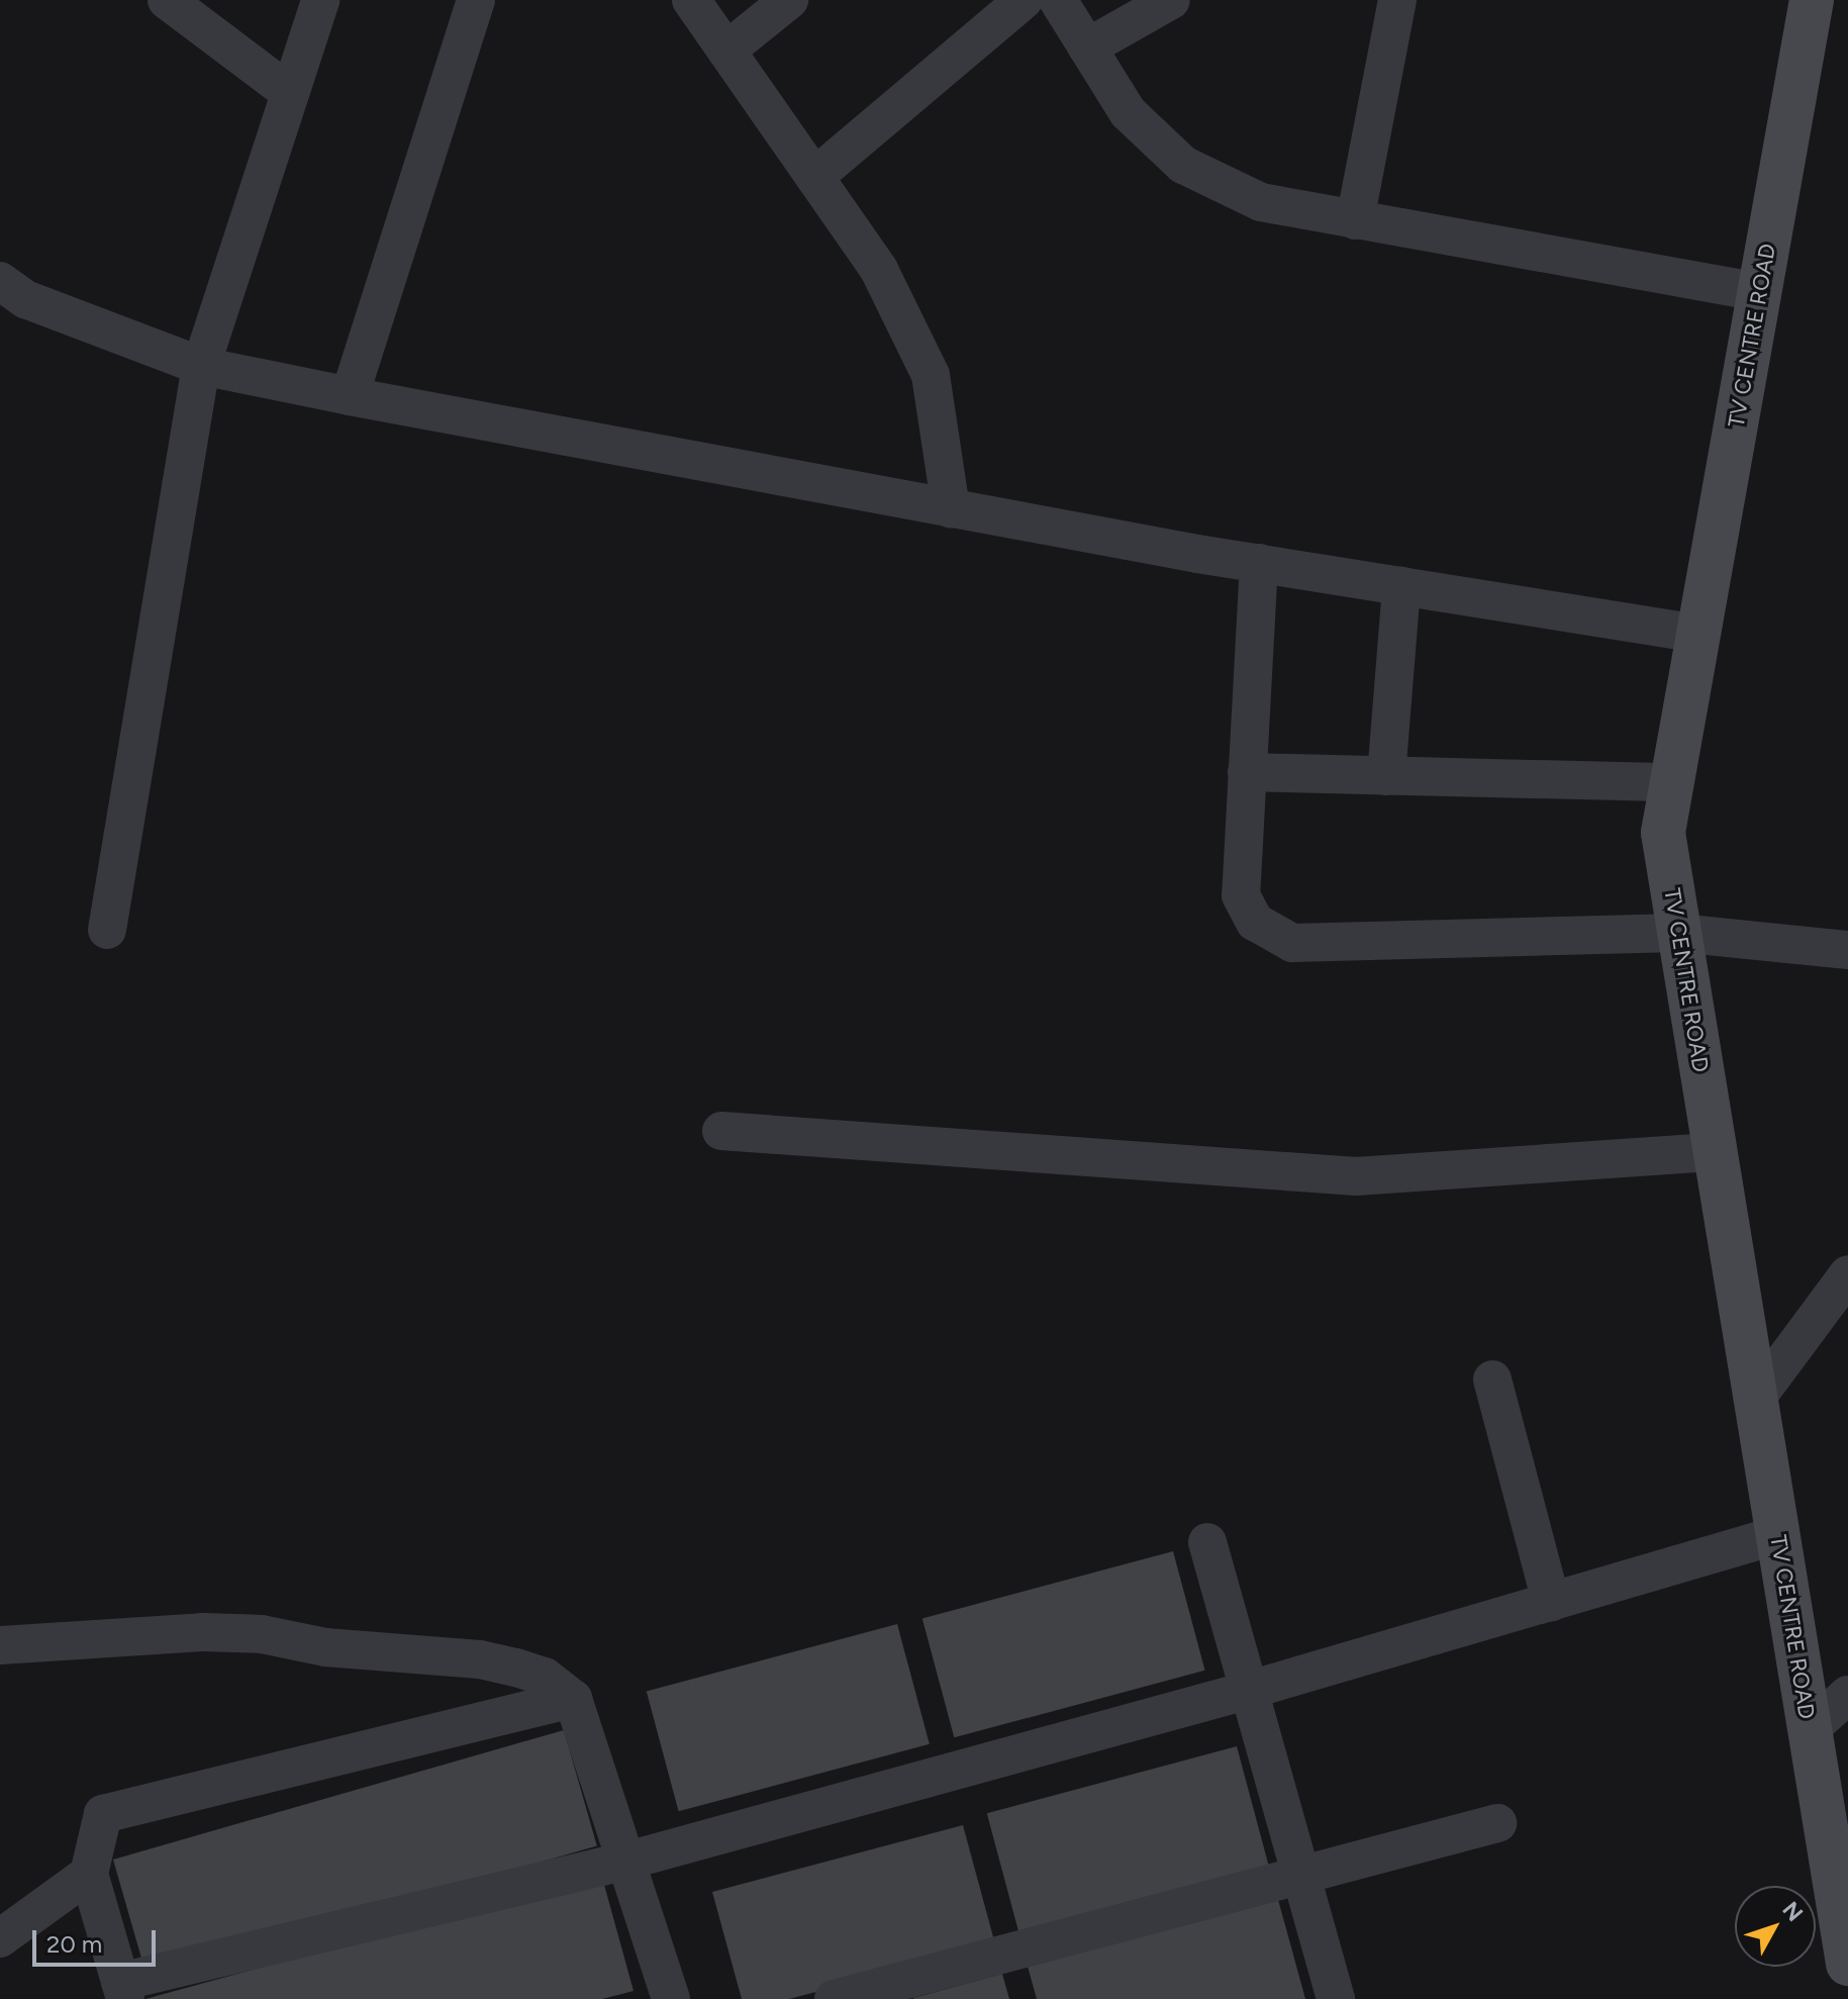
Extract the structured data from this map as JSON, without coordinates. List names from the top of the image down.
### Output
{
  "streets": {
    "main road": ["TV CENTRE ROAD"]
  },
  "scale_bar": "20 m",
  "north": "top right"
}
